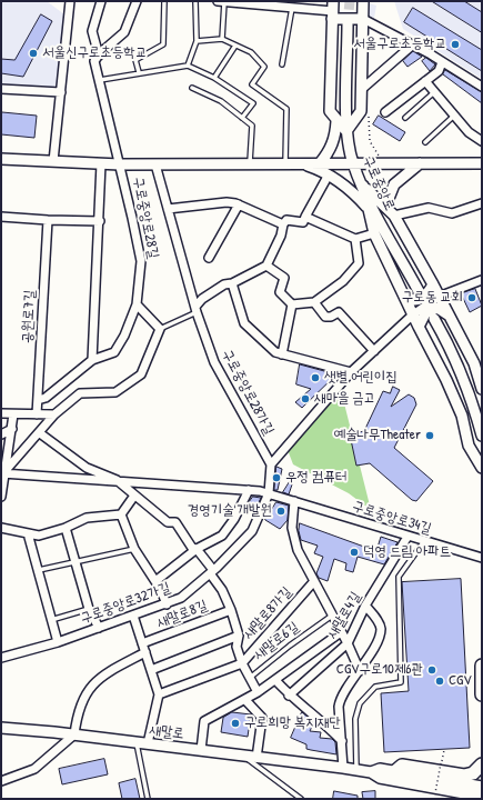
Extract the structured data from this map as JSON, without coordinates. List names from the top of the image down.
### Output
{
  "streets": {
    "street": [
      "구로중앙로",
      "구로중앙로28길",
      "공원로7길",
      "구로중앙로28가길",
      "구로중앙로34길",
      "구로중앙로32가길",
      "새말로8가길",
      "새말로8길",
      "새말로4길",
      "새말로6길",
      "새말로"
    ]
  },
  "crossings": [
    ["구로중앙로", "구로중앙로28길"],
    ["구로중앙로28길", "공원로7길"],
    ["구로중앙로28길", "구로중앙로28가길"],
    ["구로중앙로28가길", "구로중앙로32가길"],
    ["구로중앙로34길", "구로중앙로32가길"],
    ["구로중앙로34길", "새말로8가길"],
    ["구로중앙로34길", "새말로4길"],
    ["구로중앙로32가길", "새말로8가길"],
    ["구로중앙로32가길", "새말로8길"],
    ["새말로8가길", "새말로8길"],
    ["새말로6길", "새말로"]
  ],
  "places": [
    "서울구로초등학교",
    "서울신구로초등학교",
    "구로동 교회",
    "샛별 어린이집",
    "새마을 금고",
    "예술나무Theater",
    "우정 컴퓨터",
    "경영기술 개발원",
    "덕영 드림 아파트",
    "CGV구로10제6관",
    "CGV",
    "구로희망 복지재단"
  ]
}
